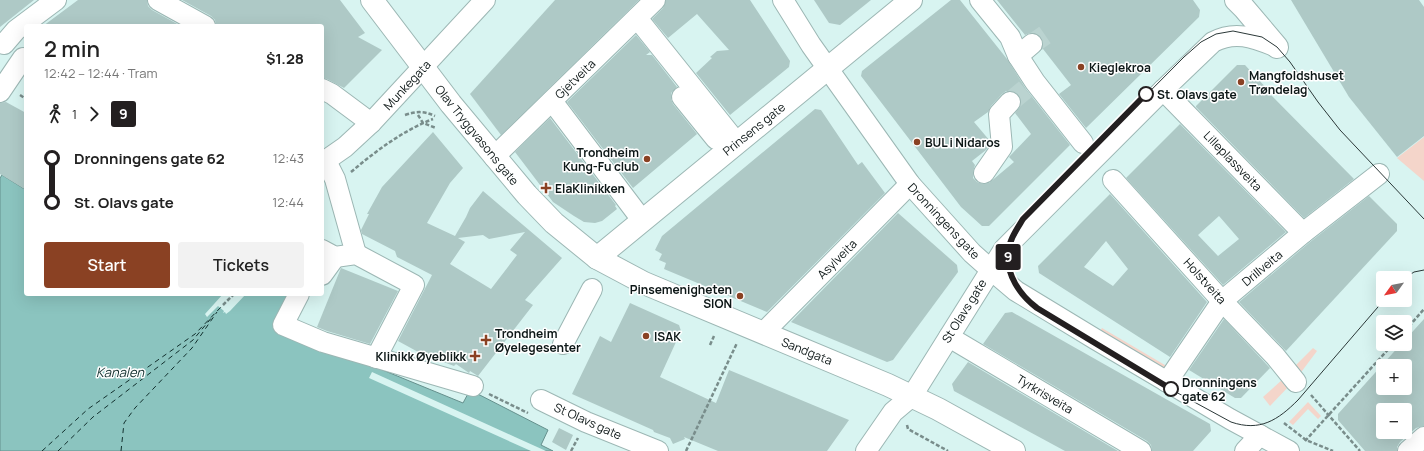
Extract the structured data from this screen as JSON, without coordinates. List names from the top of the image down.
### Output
{
  "streets": {
    "main road": ["Prinsens gate", "Olav Tryggvasons gate", "Sandgata"],
    "street": [
      "Gjetveita",
      "Munkegata",
      "Lilleplassveita",
      "Dronningens gate",
      "Asylveita",
      "Drillveita",
      "Holstveita",
      "St Olavs gate",
      "Tyrkrisveita"
    ]
  },
  "crossings": [
    ["Gjetveita", "Olav Tryggvasons gate"],
    ["Munkegata", "Olav Tryggvasons gate"],
    ["Prinsens gate", "Olav Tryggvasons gate"],
    ["Prinsens gate", "Dronningens gate"],
    ["Prinsens gate", "Sandgata"],
    ["Olav Tryggvasons gate", "Sandgata"],
    ["Lilleplassveita", "Drillveita"],
    ["Lilleplassveita", "St Olavs gate"],
    ["Dronningens gate", "Asylveita"],
    ["Dronningens gate", "Drillveita"],
    ["Dronningens gate", "St Olavs gate"],
    ["Asylveita", "Sandgata"],
    ["Drillveita", "Holstveita"],
    ["St Olavs gate", "Sandgata"],
    ["St Olavs gate", "Tyrkrisveita"]
  ],
  "water": ["Kanalen"],
  "places": {
    "other": [
      "Kieglekroa",
      "Mangfoldshuset Trøndelag",
      "St. Olavs gate",
      "BUL i Nidaros",
      "Trondheim Kung-Fu club",
      "Pinsemenigheten SION",
      "ISAK",
      "Dronningens gate 62"
    ],
    "health": ["ElaKlinikken", "Trondheim Øyelegesenter", "Klinikk Øyeblikk"]
  },
  "lines": ["tram line 9"],
  "north": "bottom left",
  "page": {
    "on_map": "9",
    "heading": ["2 min", "12:42 – 12:44 · Tram", "$1.28"],
    "legs": ["1", "9"],
    "list": [
      {
        "name": "Dronningens gate 62",
        "value": "12:43"
      },
      {
        "name": "St. Olavs gate",
        "value": "12:44"
      }
    ],
    "buttons": ["Start", "Tickets"],
    "map_buttons": ["+", "−"]
  }
}
